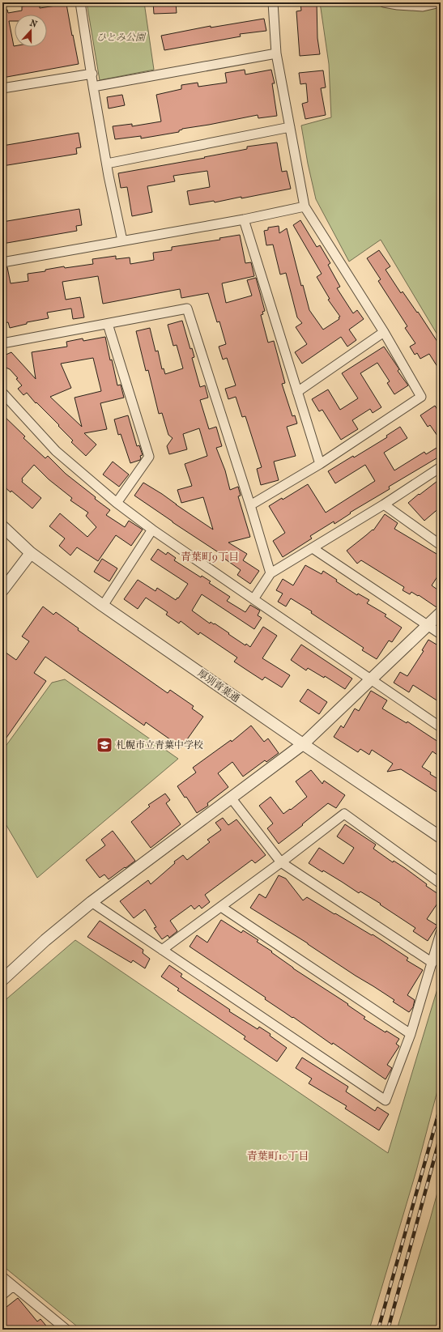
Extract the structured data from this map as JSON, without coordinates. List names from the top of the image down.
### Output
{
  "streets": {
    "street": ["厚別青葉通"]
  },
  "districts": ["青葉町9丁目", "青葉町10丁目"],
  "parks": ["ひとみ公園"],
  "places": {
    "school or university": ["札幌市立青葉中学校"]
  },
  "north": "top"
}
